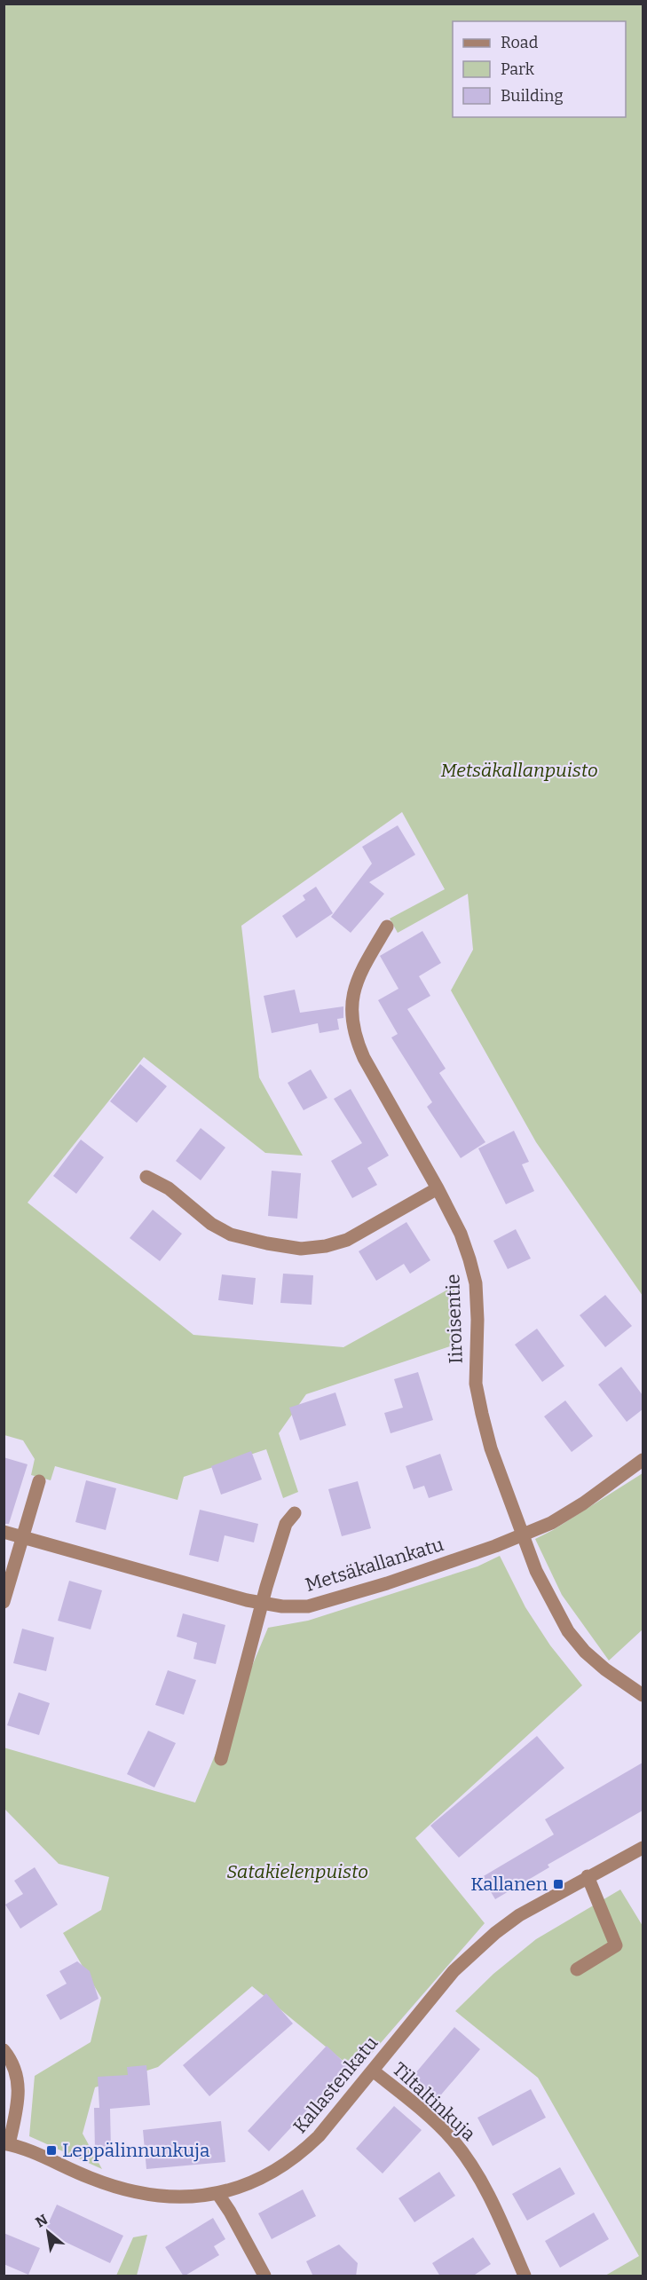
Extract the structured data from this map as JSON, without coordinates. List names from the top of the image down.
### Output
{
  "streets": {
    "street": [
      "Iiroisentie",
      "Metsäkallankatu",
      "Kallastenkatu",
      "Tiltaltinkuja"
    ]
  },
  "crossings": [
    ["Iiroisentie", "Metsäkallankatu"],
    ["Kallastenkatu", "Tiltaltinkuja"]
  ],
  "parks": ["Metsäkallanpuisto", "Satakielenpuisto"],
  "places": {
    "transit": ["Kallanen", "Leppälinnunkuja"]
  },
  "legend": ["Road", "Park", "Building"],
  "north": "top left"
}
